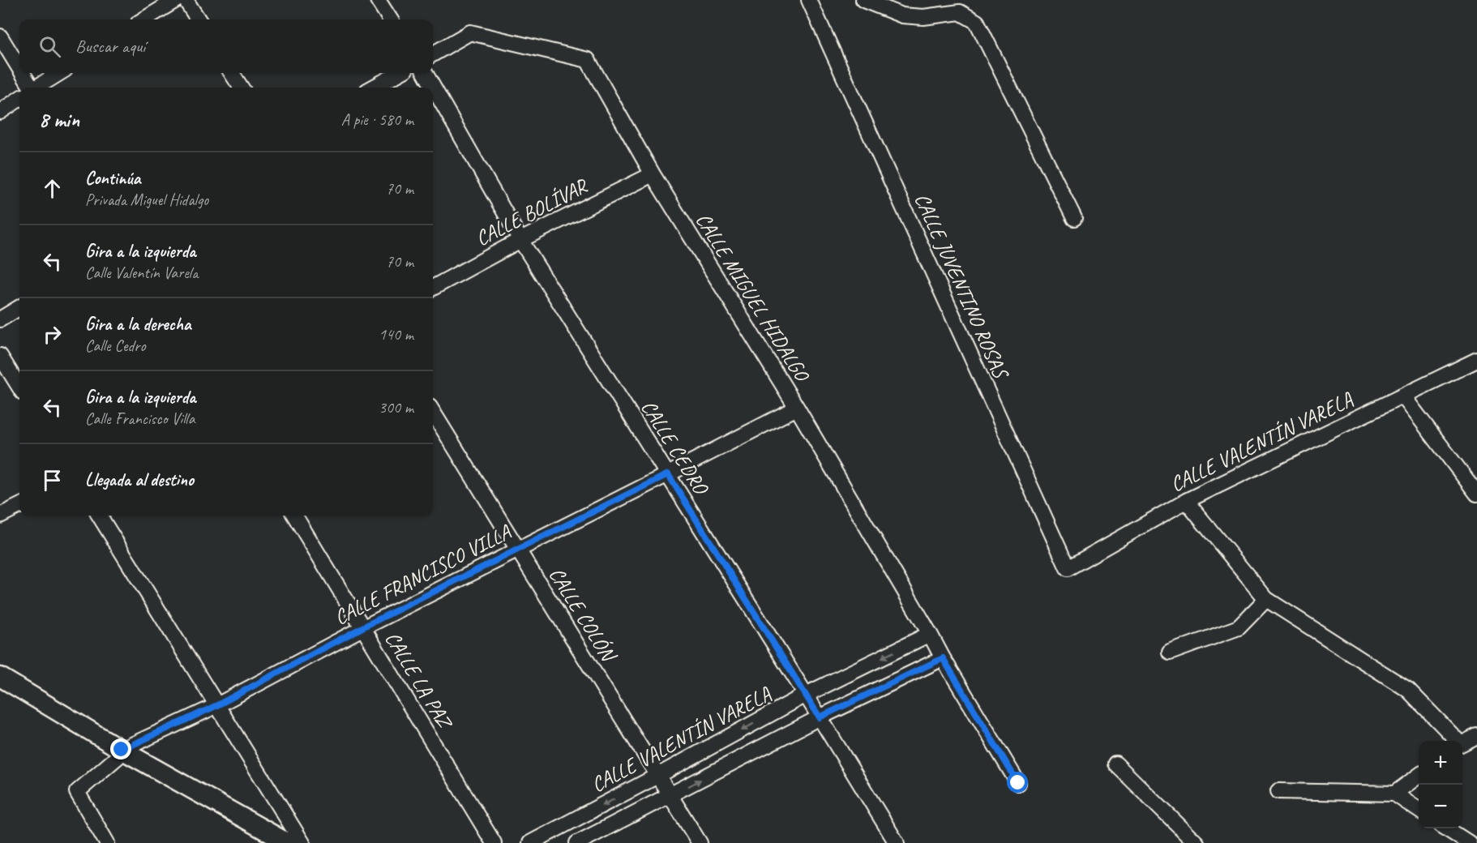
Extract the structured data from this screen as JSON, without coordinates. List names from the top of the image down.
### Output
{
  "streets": {
    "street": [
      "CALLE BOLÍVAR",
      "CALLE JUVENTINO ROSAS",
      "CALLE MIGUEL HIDALGO",
      "CALLE VALENTÍN VARELA",
      "CALLE CEDRO",
      "CALLE FRANCISCO VILLA",
      "CALLE COLÓN",
      "CALLE LA PAZ"
    ]
  },
  "crossings": [
    ["CALLE BOLÍVAR", "CALLE MIGUEL HIDALGO"],
    ["CALLE BOLÍVAR", "CALLE CEDRO"],
    ["CALLE JUVENTINO ROSAS", "CALLE VALENTÍN VARELA"],
    ["CALLE MIGUEL HIDALGO", "CALLE VALENTÍN VARELA"],
    ["CALLE MIGUEL HIDALGO", "CALLE FRANCISCO VILLA"],
    ["CALLE VALENTÍN VARELA", "CALLE CEDRO"],
    ["CALLE VALENTÍN VARELA", "CALLE COLÓN"],
    ["CALLE CEDRO", "CALLE FRANCISCO VILLA"],
    ["CALLE FRANCISCO VILLA", "CALLE COLÓN"],
    ["CALLE FRANCISCO VILLA", "CALLE LA PAZ"]
  ],
  "page": {
    "search": "Buscar aquí",
    "heading": ["8 min", "A pie · 580 m"],
    "list": [
      ["Continúa", "Privada Miguel Hidalgo", "70 m"],
      ["Gira a la izquierda", "Calle Valentín Varela", "70 m"],
      ["Gira a la derecha", "Calle Cedro", "140 m"],
      ["Gira a la izquierda", "Calle Francisco Villa", "300 m"],
      "Llegada al destino"
    ],
    "map_buttons": ["+", "−"]
  }
}
